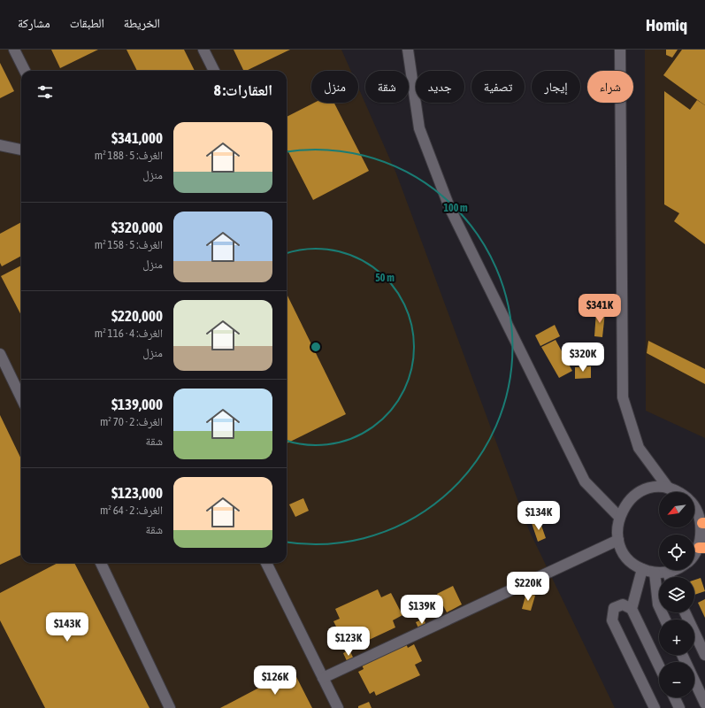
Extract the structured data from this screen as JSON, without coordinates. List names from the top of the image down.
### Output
{
  "north": "bottom left",
  "page": {
    "header": "Homiq",
    "nav": ["الخريطة", "الطبقات", "مشاركة"],
    "chip": [
      "شراء",
      "إيجار",
      "تصفية",
      "جديد",
      "شقة",
      "منزل"
    ],
    "heading": "العقارات: 8",
    "list": [
      {
        "name": "$341,000",
        "note": "الغرف: 5 · 188 m² · منزل"
      },
      {
        "name": "$320,000",
        "note": "الغرف: 5 · 158 m² · منزل"
      },
      {
        "name": "$220,000",
        "note": "الغرف: 4 · 116 m² · منزل"
      },
      {
        "name": "$139,000",
        "note": "الغرف: 2 · 70 m² · شقة"
      },
      {
        "name": "$123,000",
        "note": "الغرف: 2 · 64 m² · شقة"
      }
    ],
    "price": [
      "$341K",
      "$320K",
      "$134K",
      "$220K",
      "$139K",
      "$143K",
      "$123K",
      "$126K"
    ],
    "map_buttons": ["+", "−"]
  },
  "rings": ["100 m", "50 m"]
}
